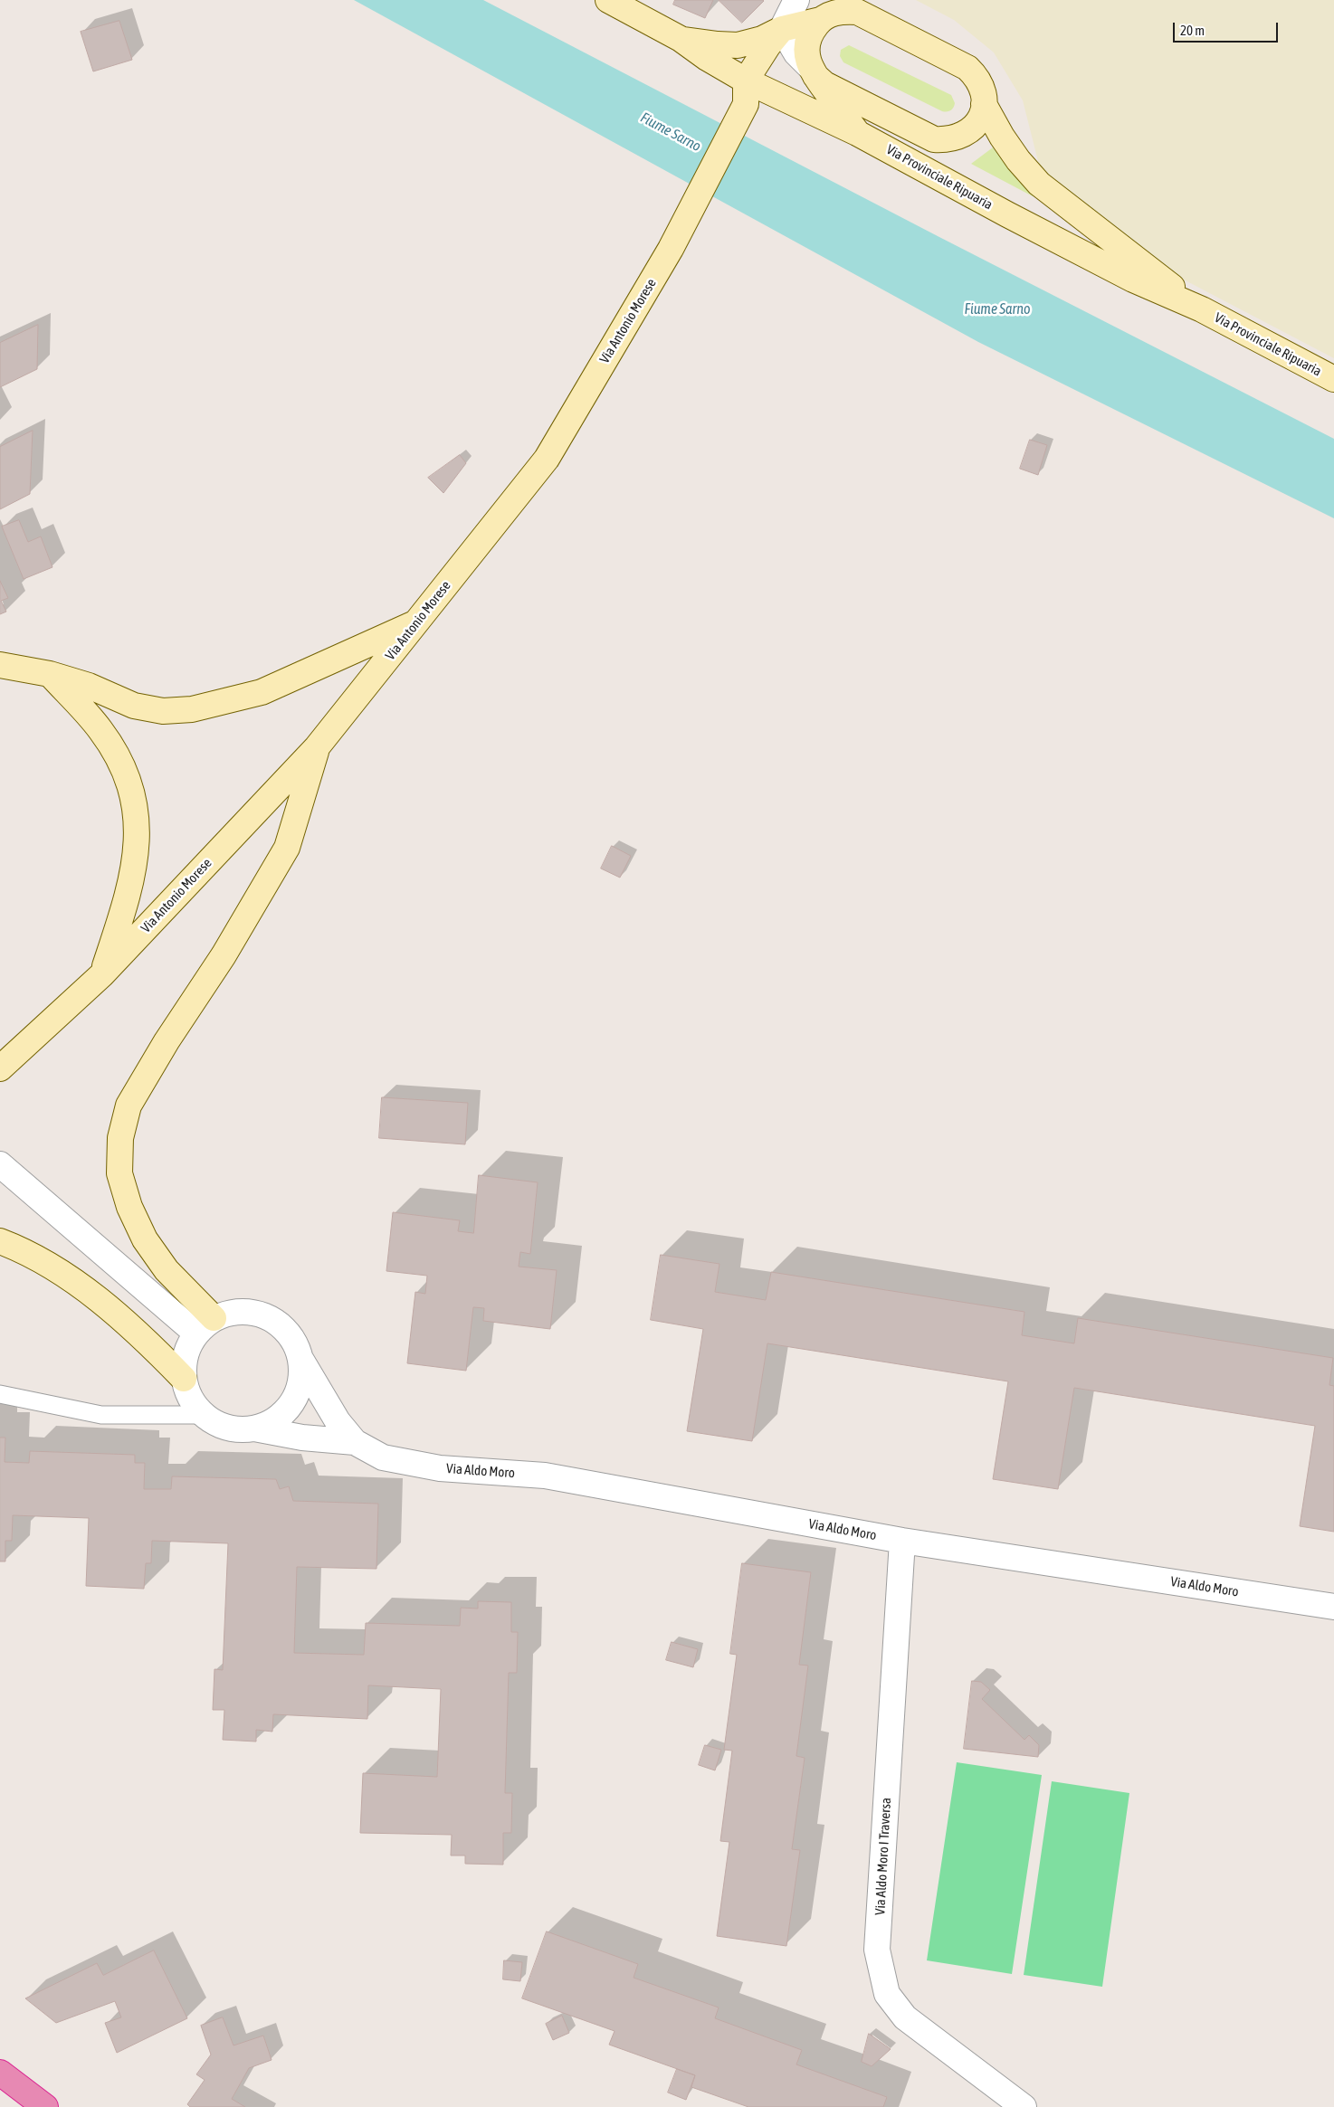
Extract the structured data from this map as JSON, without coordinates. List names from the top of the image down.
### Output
{
  "streets": {
    "street": [
      "Via Provinciale Ripuaria",
      "Via Antonio Morese",
      "Via Aldo Moro",
      "Via Aldo Moro I Traversa"
    ]
  },
  "crossings": [
    ["Via Provinciale Ripuaria", "Via Antonio Morese"],
    ["Via Aldo Moro", "Via Aldo Moro I Traversa"]
  ],
  "water": ["Fiume Sarno"],
  "scale_bar": "20 m"
}
